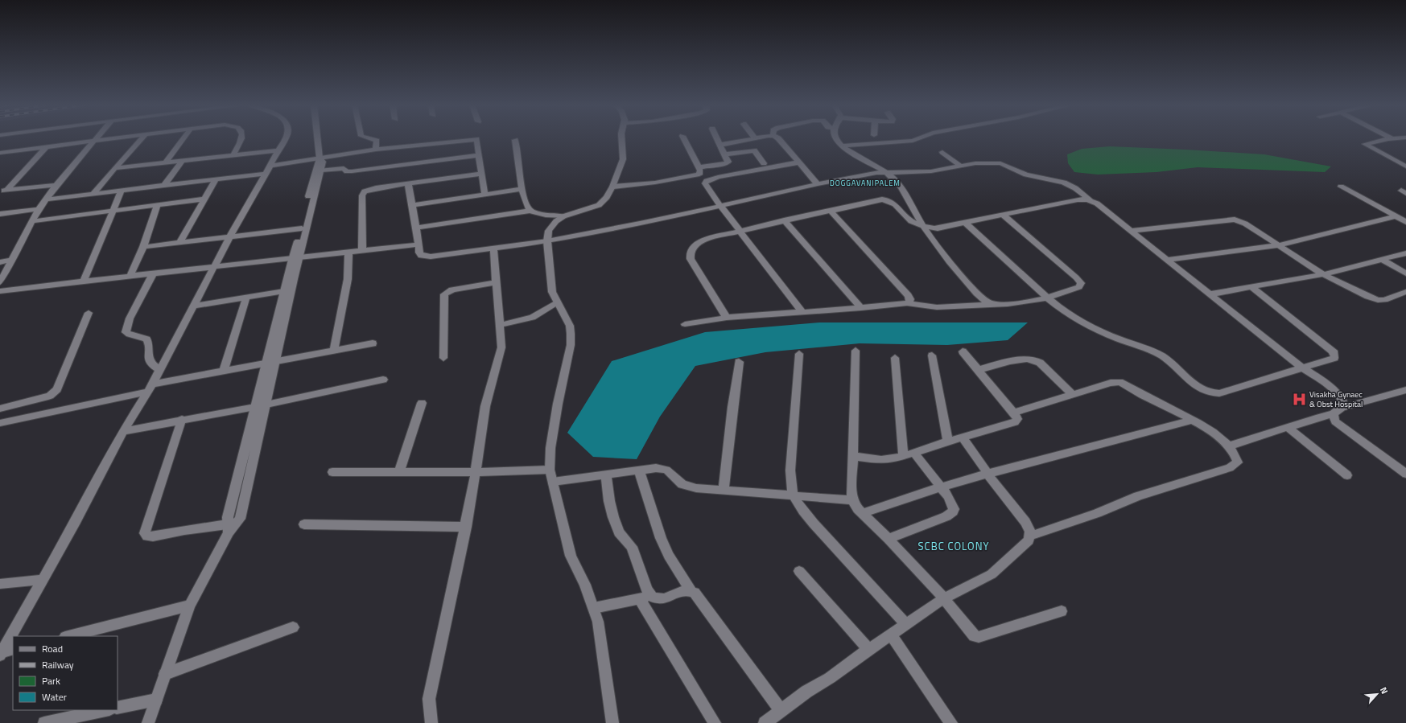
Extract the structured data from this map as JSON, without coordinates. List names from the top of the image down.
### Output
{
  "districts": ["DOGGAVANIPALEM", "SCBC COLONY"],
  "places": {
    "hospital": ["Visakha Gynaec & Obst Hospital"]
  },
  "legend": [
    "Road",
    "Railway",
    "Park",
    "Water"
  ],
  "north": "top right"
}
